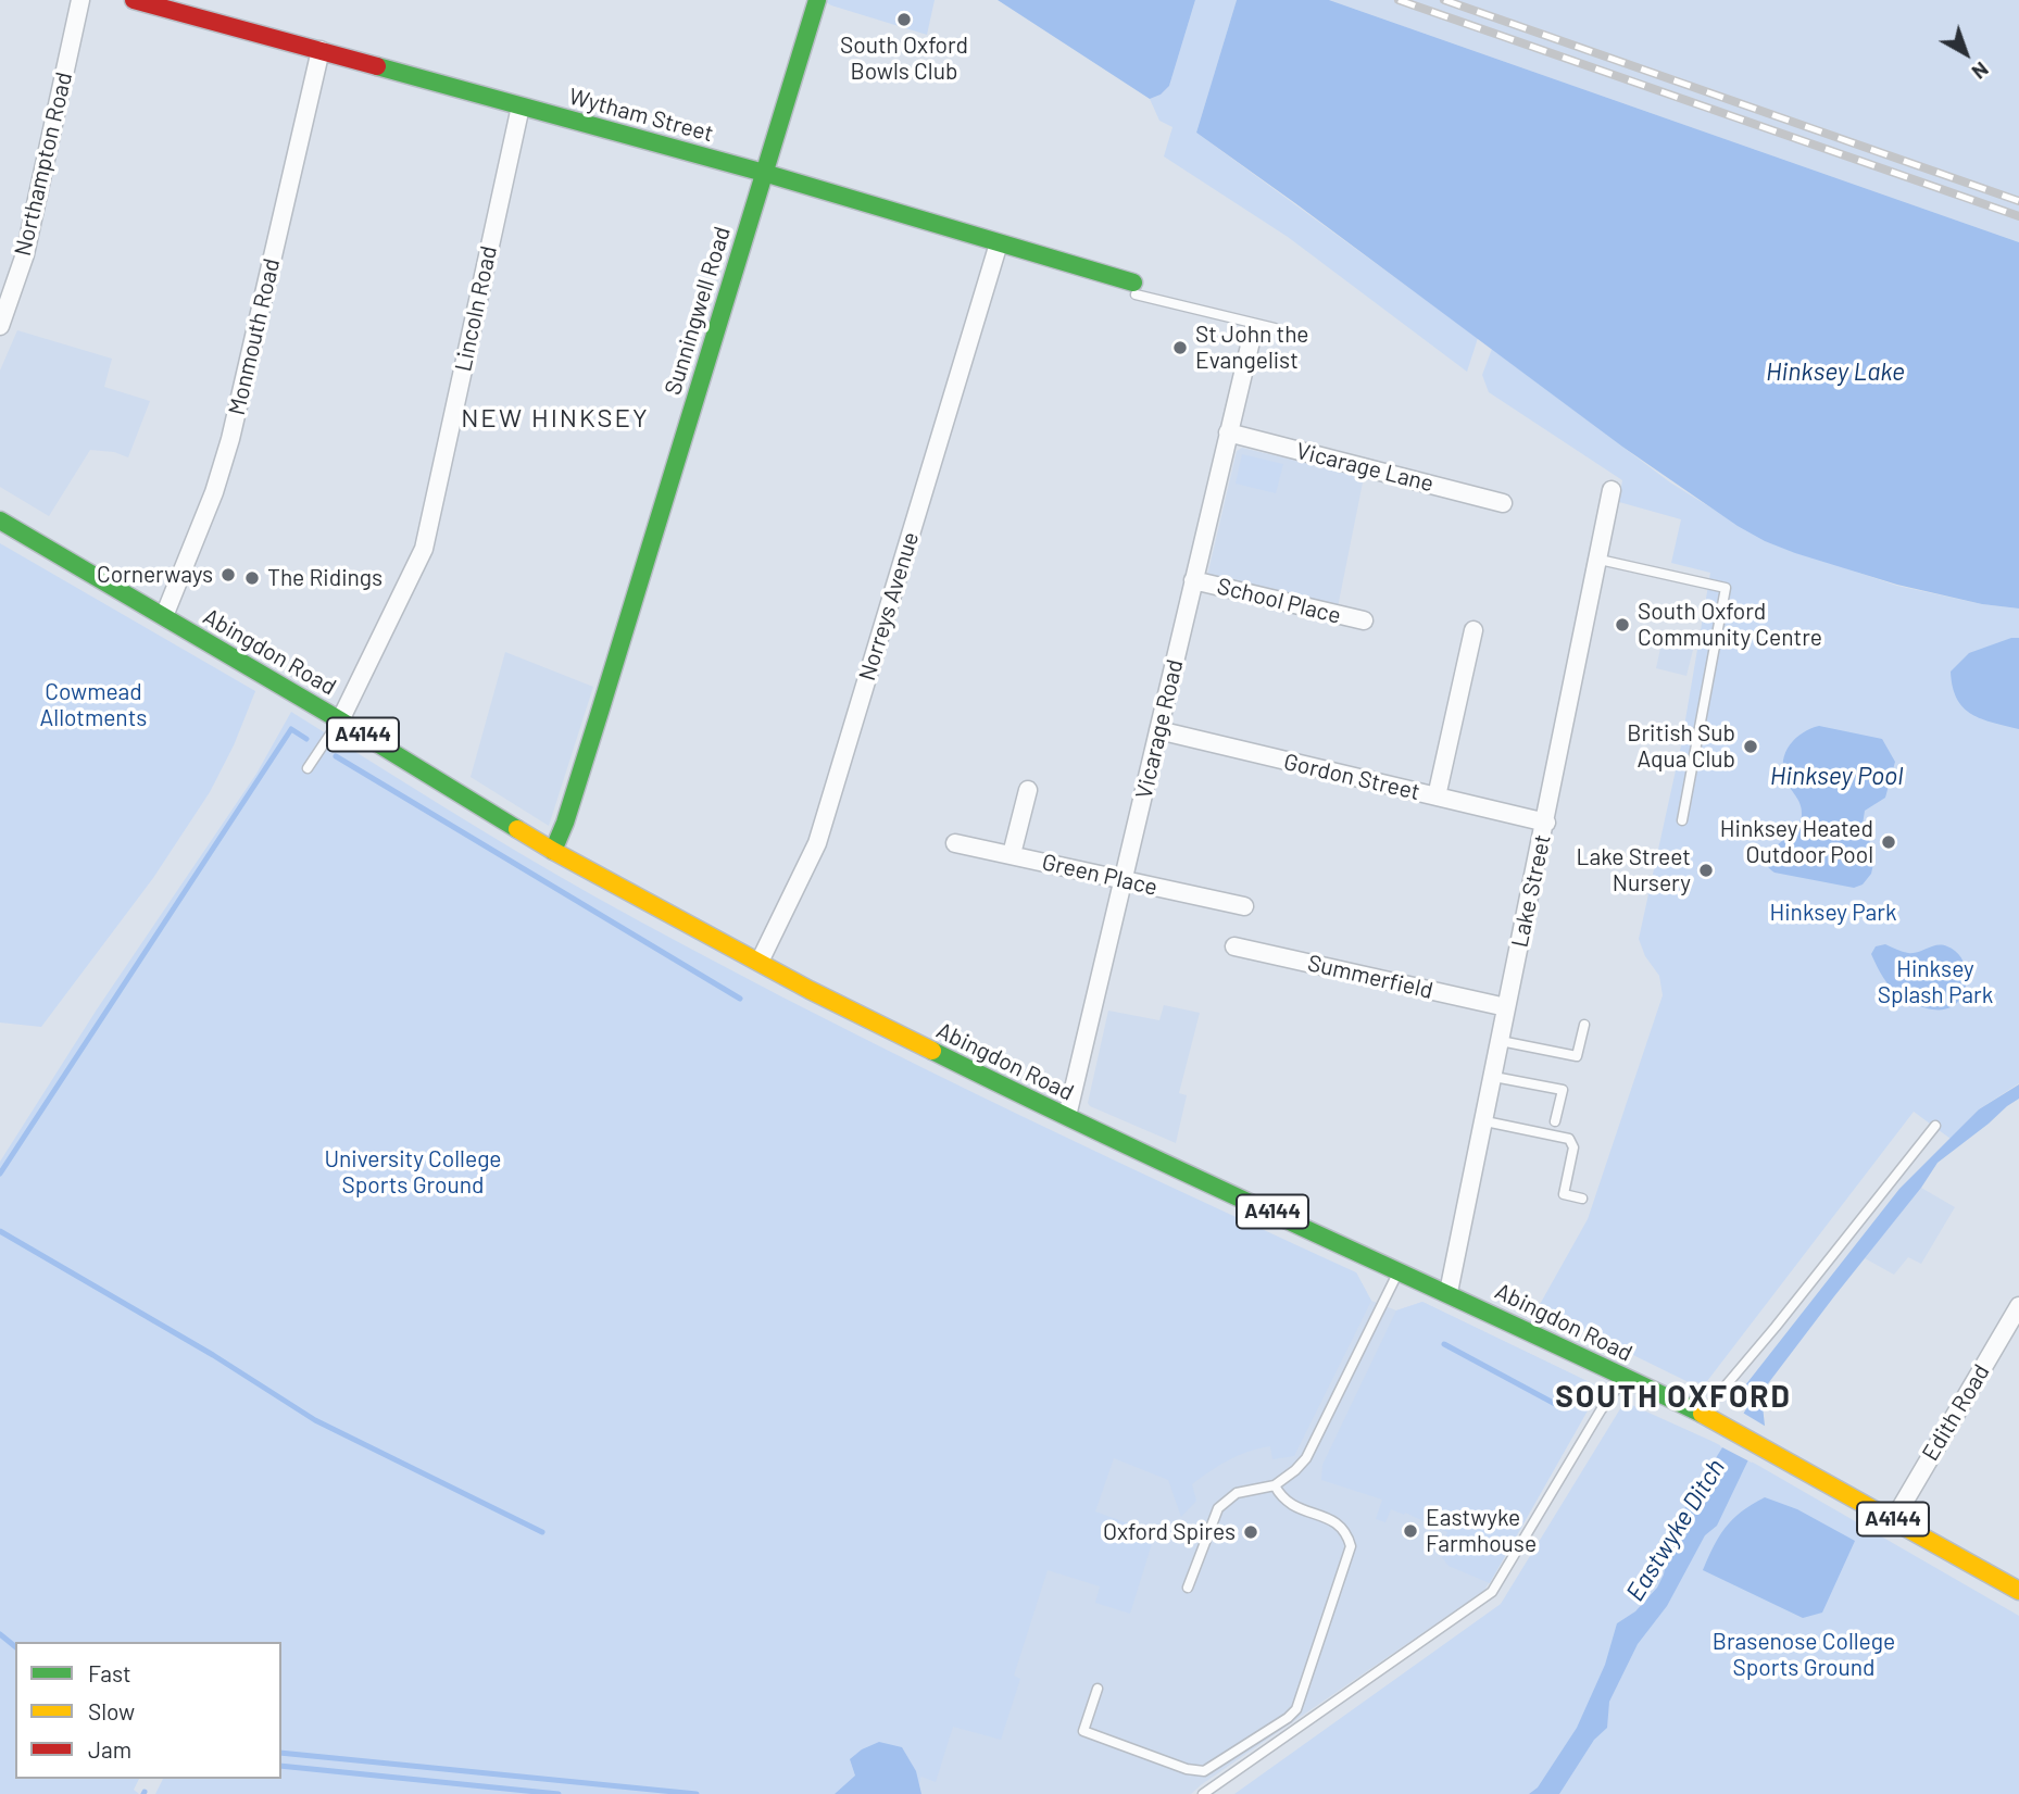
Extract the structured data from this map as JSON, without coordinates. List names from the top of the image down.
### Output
{
  "streets": {
    "main road": [
      "Wytham Street",
      "Sunningwell Road",
      "Abingdon Road",
      "A4144"
    ],
    "street": [
      "Northampton Road",
      "Lincoln Road",
      "Monmouth Road",
      "Vicarage Lane",
      "School Place",
      "Norreys Avenue",
      "Vicarage Road",
      "Gordon Street",
      "Green Place",
      "Lake Street",
      "Summerfield",
      "Edith Road"
    ]
  },
  "crossings": [
    ["Wytham Street", "Lincoln Road"],
    ["Wytham Street", "Sunningwell Road"],
    ["Wytham Street", "Monmouth Road"],
    ["Wytham Street", "Norreys Avenue"],
    ["Lincoln Road", "Abingdon Road"],
    ["Sunningwell Road", "Abingdon Road"],
    ["Monmouth Road", "Abingdon Road"],
    ["Vicarage Lane", "Vicarage Road"],
    ["School Place", "Vicarage Road"],
    ["Norreys Avenue", "Abingdon Road"],
    ["Abingdon Road", "Vicarage Road"],
    ["Abingdon Road", "Lake Street"],
    ["Abingdon Road", "Edith Road"],
    ["Vicarage Road", "Gordon Street"],
    ["Vicarage Road", "Green Place"],
    ["Gordon Street", "Lake Street"],
    ["Lake Street", "Summerfield"]
  ],
  "districts": ["NEW HINKSEY", "SOUTH OXFORD"],
  "water": ["Hinksey Lake", "Hinksey Pool", "Eastwyke Ditch"],
  "parks": [
    "Cowmead Allotments",
    "Hinksey Park",
    "Hinksey Splash Park",
    "University College Sports Ground",
    "Brasenose College Sports Ground"
  ],
  "places": [
    "South Oxford Bowls Club",
    "St John the Evangelist",
    "Cornerways",
    "The Ridings",
    "South Oxford Community Centre",
    "British Sub Aqua Club",
    "Hinksey Heated Outdoor Pool",
    "Lake Street Nursery",
    "Eastwyke Farmhouse",
    "Oxford Spires"
  ],
  "legend": ["Fast", "Slow", "Jam"],
  "north": "bottom right"
}
